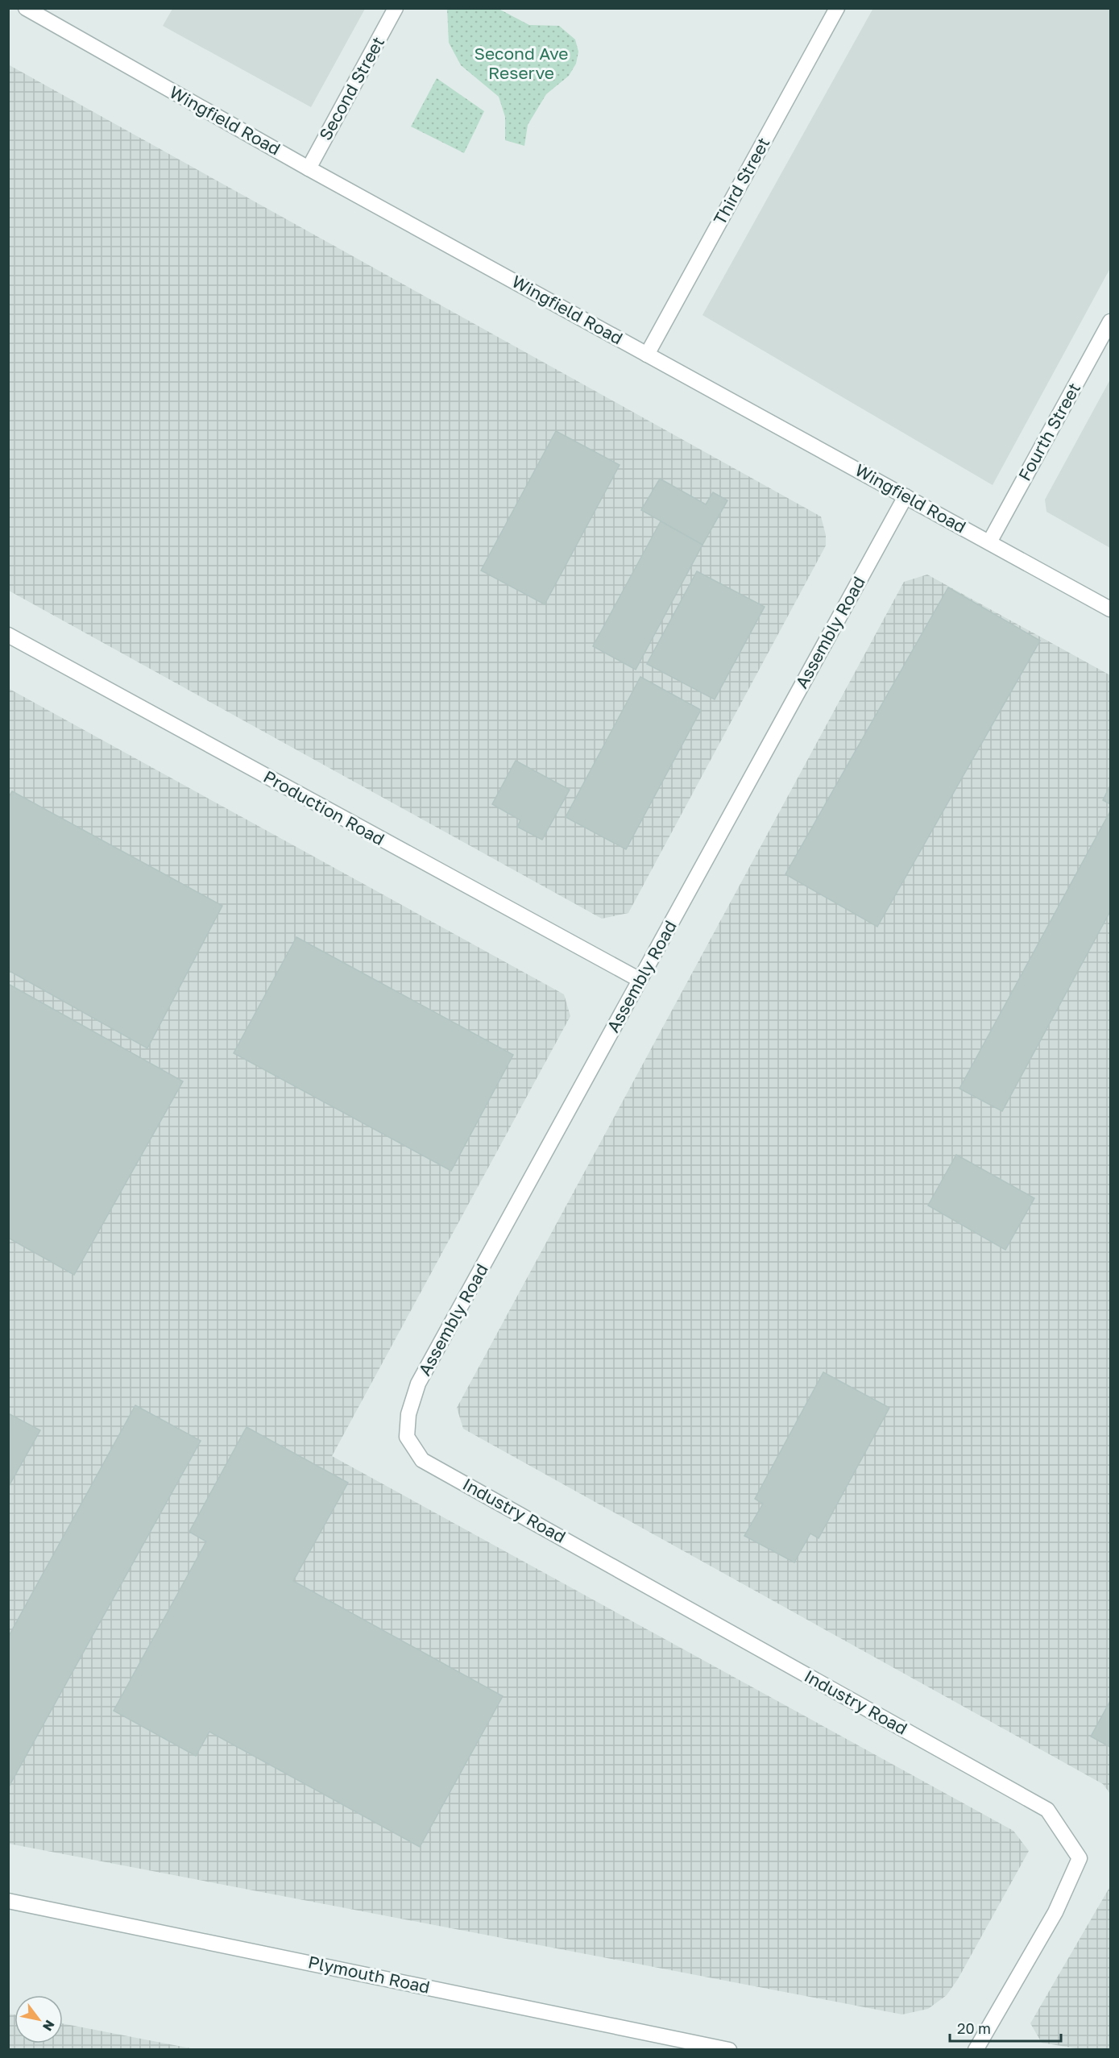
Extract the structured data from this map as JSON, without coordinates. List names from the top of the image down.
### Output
{
  "streets": {
    "street": [
      "Second Street",
      "Wingfield Road",
      "Third Street",
      "Fourth Street",
      "Assembly Road",
      "Production Road",
      "Industry Road",
      "Plymouth Road"
    ]
  },
  "crossings": [
    ["Second Street", "Wingfield Road"],
    ["Wingfield Road", "Third Street"],
    ["Wingfield Road", "Fourth Street"],
    ["Wingfield Road", "Assembly Road"],
    ["Assembly Road", "Production Road"],
    ["Assembly Road", "Industry Road"]
  ],
  "parks": ["Second Ave Reserve"],
  "scale_bar": "20 m",
  "north": "bottom right"
}
